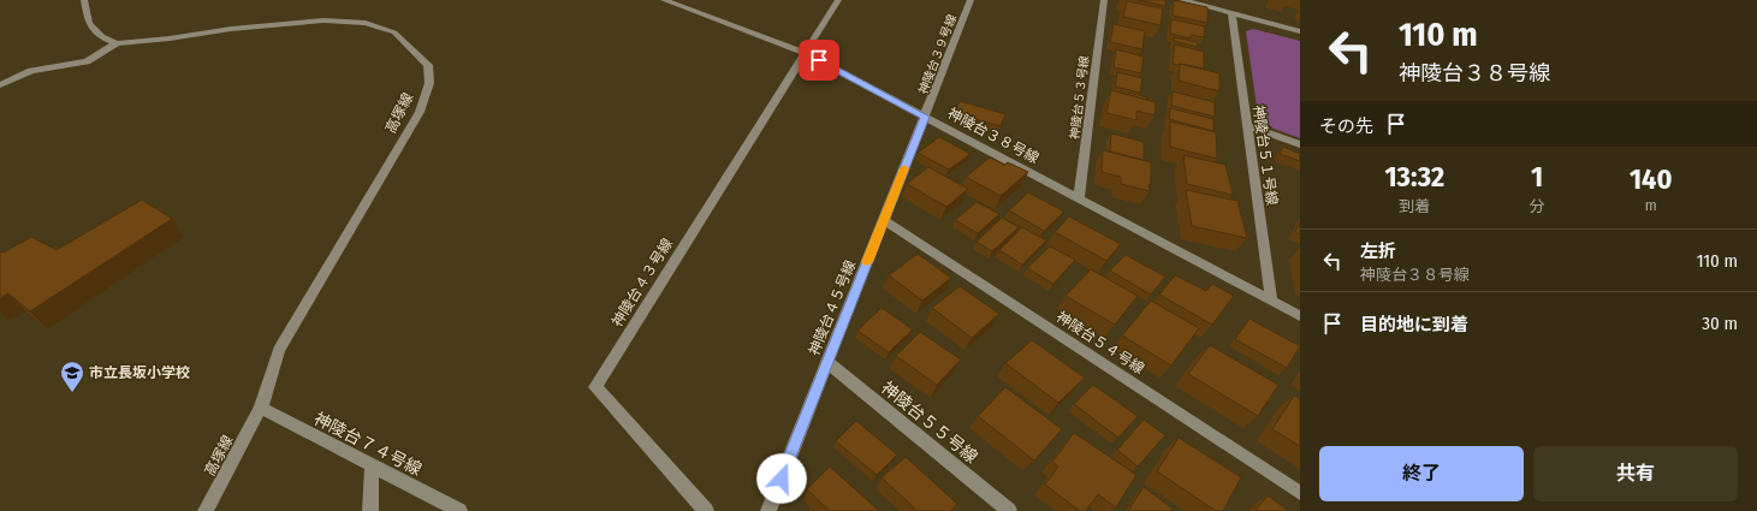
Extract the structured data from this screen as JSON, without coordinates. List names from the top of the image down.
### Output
{
  "streets": {
    "street": [
      "神陵台３９号線",
      "神陵台５３号線",
      "高塚線",
      "神陵台３８号線",
      "神陵台５１号線",
      "神陵台４３号線",
      "神陵台４５号線",
      "神陵台５４号線",
      "神陵台５５号線",
      "神陵台７４号線"
    ]
  },
  "crossings": [
    ["神陵台３９号線", "神陵台３８号線"],
    ["神陵台３９号線", "神陵台４５号線"],
    ["神陵台５３号線", "神陵台３８号線"],
    ["高塚線", "神陵台７４号線"],
    ["神陵台３８号線", "神陵台５１号線"],
    ["神陵台３８号線", "神陵台４３号線"],
    ["神陵台３８号線", "神陵台４５号線"],
    ["神陵台４５号線", "神陵台５４号線"],
    ["神陵台４５号線", "神陵台５５号線"]
  ],
  "places": {
    "school or university": ["市立長坂小学校"]
  },
  "page": {
    "turn": ["110 m", "神陵台３８号線"],
    "then": "その先",
    "eta": [
      "13:32",
      "到着",
      "1",
      "分",
      "140",
      "m"
    ],
    "list": [
      {
        "name": "左折",
        "note": "神陵台３８号線",
        "value": "110 m"
      },
      {
        "name": "目的地に到着",
        "value": "30 m"
      }
    ],
    "buttons": ["終了", "共有"]
  }
}
